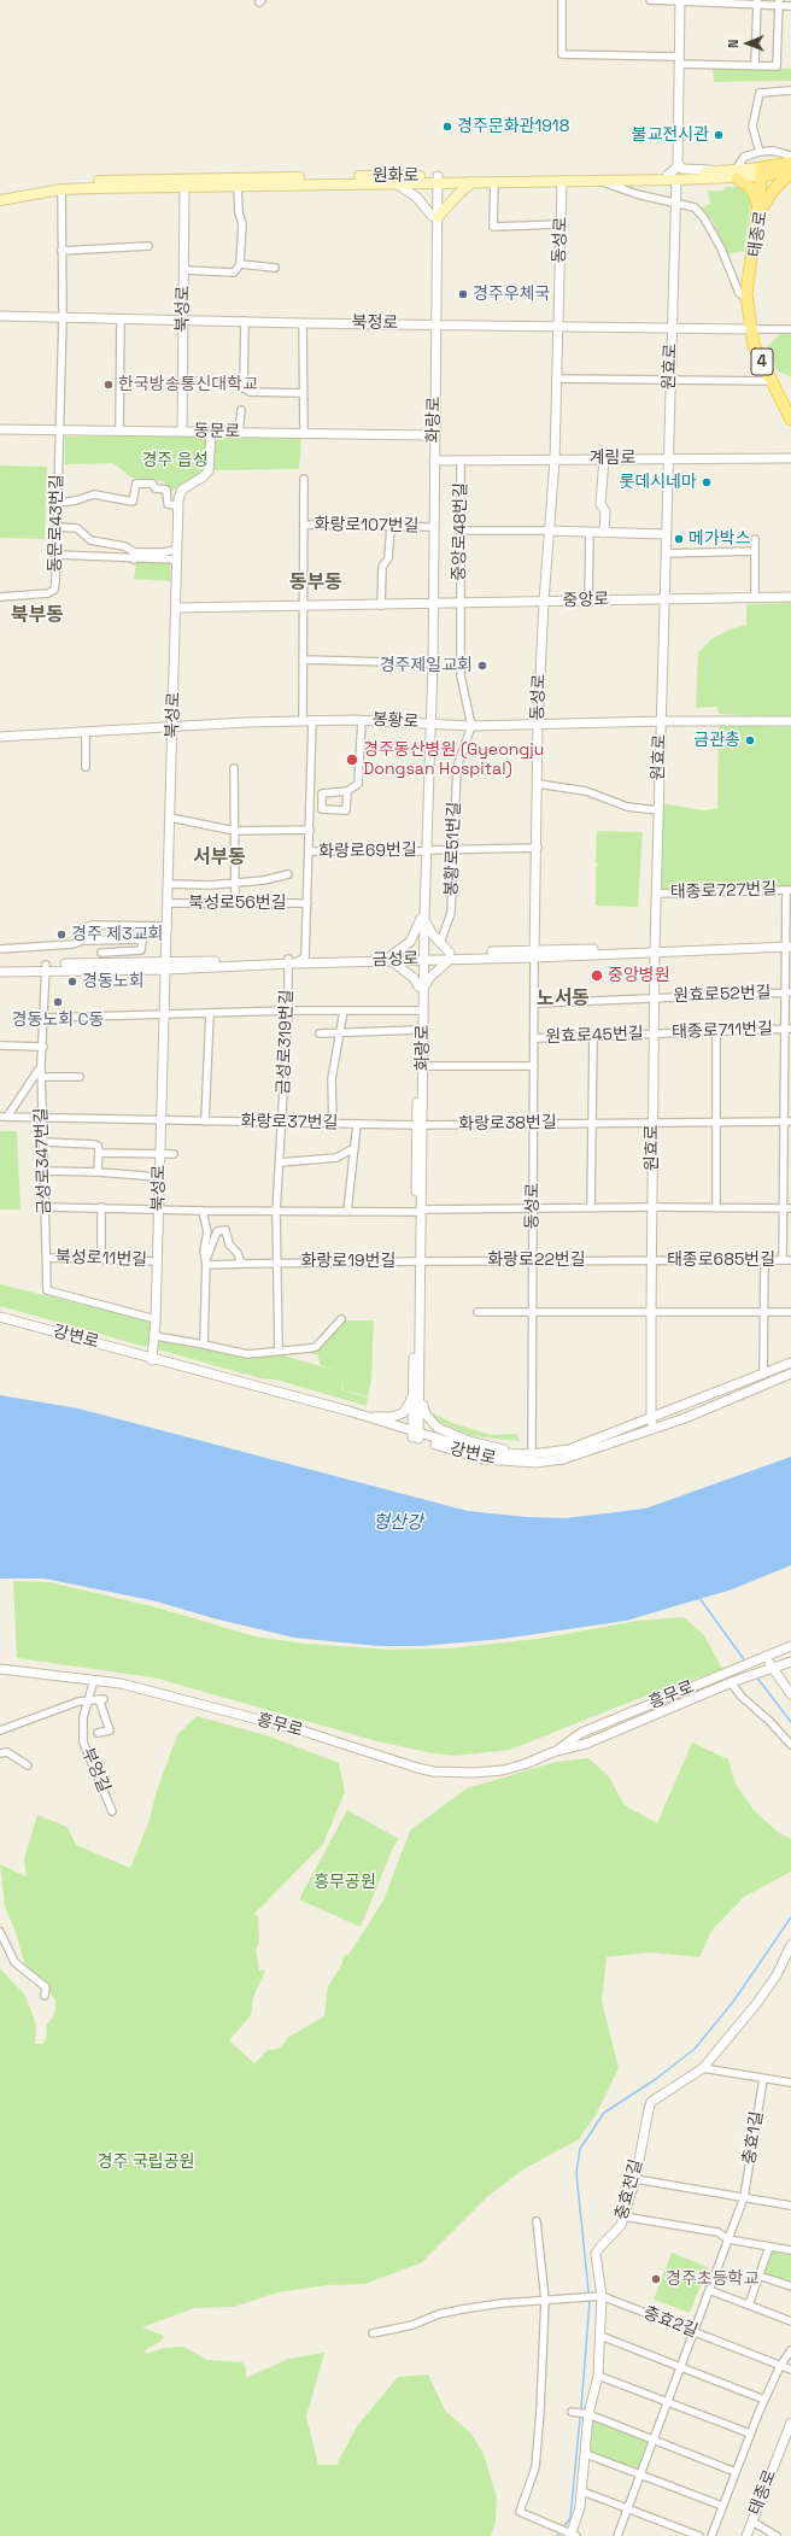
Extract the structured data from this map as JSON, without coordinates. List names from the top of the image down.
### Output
{
  "streets": {
    "main road": ["원화로", "태종로", "4"],
    "street": [
      "동성로",
      "북성로",
      "북정로",
      "원효로",
      "화랑로",
      "동문로",
      "계림로",
      "동문로43번길",
      "화랑로107번길",
      "중앙로48번길",
      "중앙로",
      "봉황로",
      "봉황로51번길",
      "화랑로69번길",
      "태종로727번길",
      "북성로56번길",
      "금성로",
      "원효로52번길",
      "태종로711번길",
      "원효로45번길",
      "금성로319번길",
      "화랑로37번길",
      "화랑로38번길",
      "금성로347번길",
      "북성로11번길",
      "화랑로22번길",
      "태종로685번길",
      "화랑로19번길",
      "강변로",
      "흥무로",
      "부엉길",
      "충효1길",
      "충효천길",
      "충효2길"
    ]
  },
  "crossings": [
    ["원화로", "태종로"],
    ["원화로", "동성로"],
    ["원화로", "북성로"],
    ["원화로", "원효로"],
    ["원화로", "화랑로"],
    ["원화로", "동문로43번길"],
    ["태종로", "북정로"],
    ["태종로", "원효로"],
    ["동성로", "북정로"],
    ["동성로", "계림로"],
    ["동성로", "중앙로"],
    ["동성로", "봉황로"],
    ["동성로", "화랑로69번길"],
    ["동성로", "금성로"],
    ["동성로", "원효로52번길"],
    ["동성로", "원효로45번길"],
    ["동성로", "화랑로38번길"],
    ["동성로", "화랑로22번길"],
    ["동성로", "강변로"],
    ["북성로", "북정로"],
    ["북성로", "동문로"],
    ["북성로", "중앙로"],
    ["북성로", "봉황로"],
    ["북성로", "북성로56번길"],
    ["북성로", "금성로"],
    ["북성로", "화랑로37번길"],
    ["북성로", "금성로347번길"],
    ["북성로", "북성로11번길"],
    ["북성로", "강변로"],
    ["북정로", "원효로"],
    ["북정로", "화랑로"],
    ["북정로", "동문로43번길"],
    ["원효로", "계림로"],
    ["원효로", "중앙로"],
    ["원효로", "봉황로"],
    ["원효로", "태종로727번길"],
    ["원효로", "금성로"],
    ["원효로", "원효로52번길"],
    ["원효로", "태종로711번길"],
    ["원효로", "원효로45번길"],
    ["원효로", "화랑로38번길"],
    ["원효로", "화랑로22번길"],
    ["원효로", "태종로685번길"],
    ["원효로", "강변로"],
    ["화랑로", "동문로"],
    ["화랑로", "계림로"],
    ["화랑로", "화랑로107번길"],
    ["화랑로", "중앙로"],
    ["화랑로", "봉황로"],
    ["화랑로", "화랑로69번길"],
    ["화랑로", "금성로"],
    ["화랑로", "화랑로37번길"],
    ["화랑로", "화랑로38번길"],
    ["화랑로", "화랑로22번길"],
    ["화랑로", "화랑로19번길"],
    ["화랑로", "강변로"],
    ["동문로", "동문로43번길"],
    ["계림로", "중앙로48번길"],
    ["중앙로48번길", "중앙로"],
    ["중앙로48번길", "봉황로"],
    ["중앙로48번길", "봉황로51번길"],
    ["봉황로", "봉황로51번길"],
    ["봉황로51번길", "화랑로69번길"],
    ["금성로", "금성로319번길"],
    ["금성로", "금성로347번길"],
    ["태종로711번길", "원효로45번길"],
    ["금성로319번길", "화랑로37번길"],
    ["금성로319번길", "화랑로19번길"],
    ["화랑로37번길", "화랑로38번길"],
    ["화랑로37번길", "금성로347번길"],
    ["금성로347번길", "북성로11번길"],
    ["화랑로22번길", "태종로685번길"],
    ["화랑로22번길", "화랑로19번길"],
    ["충효1길", "충효2길"],
    ["충효천길", "충효2길"]
  ],
  "districts": [
    "동부동",
    "북부동",
    "서부동",
    "노서동"
  ],
  "water": ["형산강"],
  "parks": ["경주 읍성", "흥무공원", "경주 국립공원"],
  "places": [
    "경주문화관1918",
    "불교전시관",
    "경주우체국",
    "한국방송통신대학교",
    "롯데시네마",
    "메가박스",
    "경주제일교회",
    "금관총",
    "경주동산병원 (Gyeongju Dongsan Hospital)",
    "경주 제3교회",
    "중앙병원",
    "경동노회",
    "경동노회 C동",
    "경주초등학교"
  ],
  "north": "left"
}
